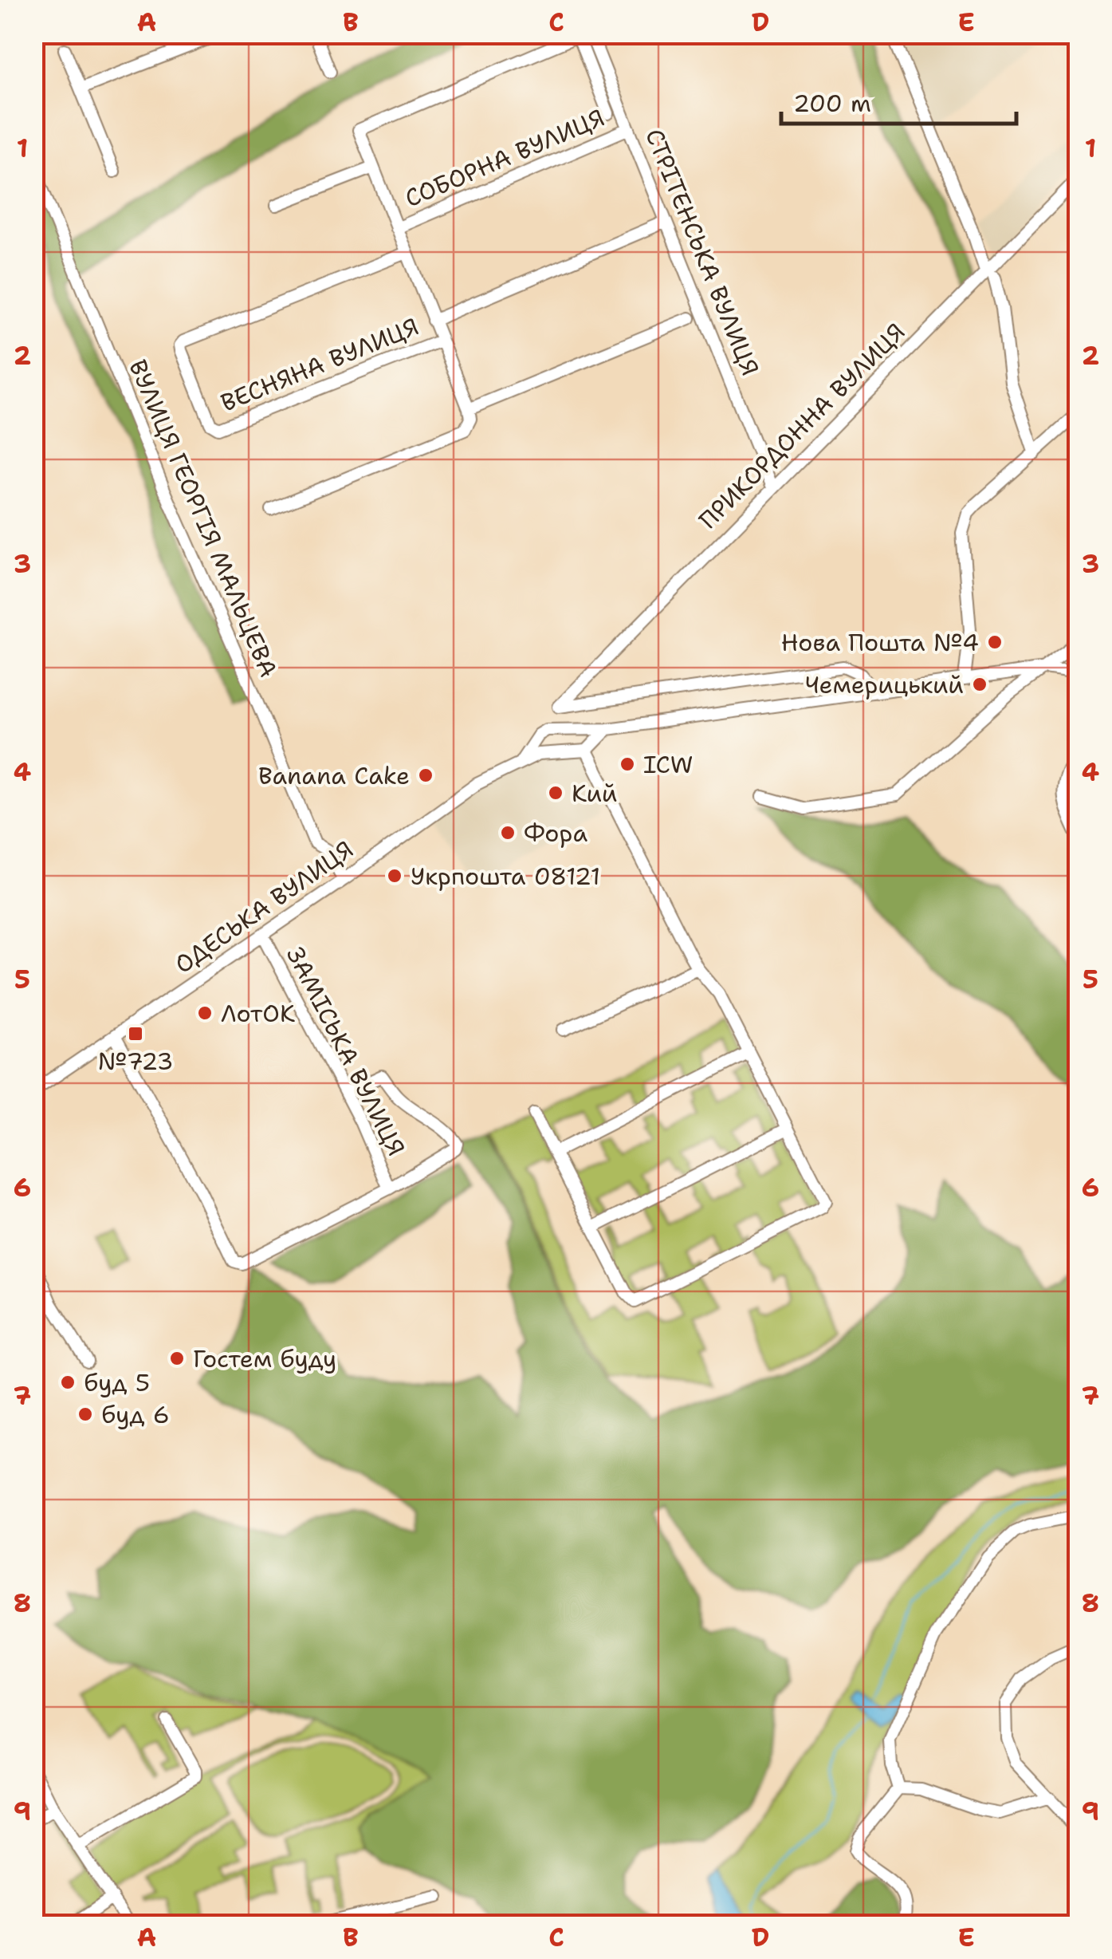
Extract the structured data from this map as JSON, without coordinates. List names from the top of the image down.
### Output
{
  "streets": {
    "street": [
      "СОБОРНА ВУЛИЦЯ",
      "СТРІТЕНСЬКА ВУЛИЦЯ",
      "ВЕСНЯНА ВУЛИЦЯ",
      "ПРИКОРДОННА ВУЛИЦЯ",
      "ВУЛИЦЯ ГЕОРГІЯ МАЛЬЦЕВА",
      "ОДЕСЬКА ВУЛИЦЯ",
      "ЗАМІСЬКА ВУЛИЦЯ"
    ]
  },
  "crossings": [
    ["СОБОРНА ВУЛИЦЯ", "СТРІТЕНСЬКА ВУЛИЦЯ"],
    ["СТРІТЕНСЬКА ВУЛИЦЯ", "ПРИКОРДОННА ВУЛИЦЯ"],
    ["ПРИКОРДОННА ВУЛИЦЯ", "ОДЕСЬКА ВУЛИЦЯ"],
    ["ВУЛИЦЯ ГЕОРГІЯ МАЛЬЦЕВА", "ОДЕСЬКА ВУЛИЦЯ"],
    ["ОДЕСЬКА ВУЛИЦЯ", "ЗАМІСЬКА ВУЛИЦЯ"]
  ],
  "places": {
    "other": [
      "Нова Пошта №4",
      "Чемерицький",
      "ICW",
      "Banana Cake",
      "Кий",
      "Фора",
      "Укрпошта 08121",
      "ЛотОК",
      "Гостем буду",
      "буд 5",
      "буд 6"
    ],
    "transit": ["№723"]
  },
  "scale_bar": "200 m",
  "grid": {
    "columns": [
      "A",
      "B",
      "C",
      "D",
      "E"
    ],
    "rows": [
      "1",
      "2",
      "3",
      "4",
      "5",
      "6",
      "7",
      "8",
      "9"
    ]
  }
}
